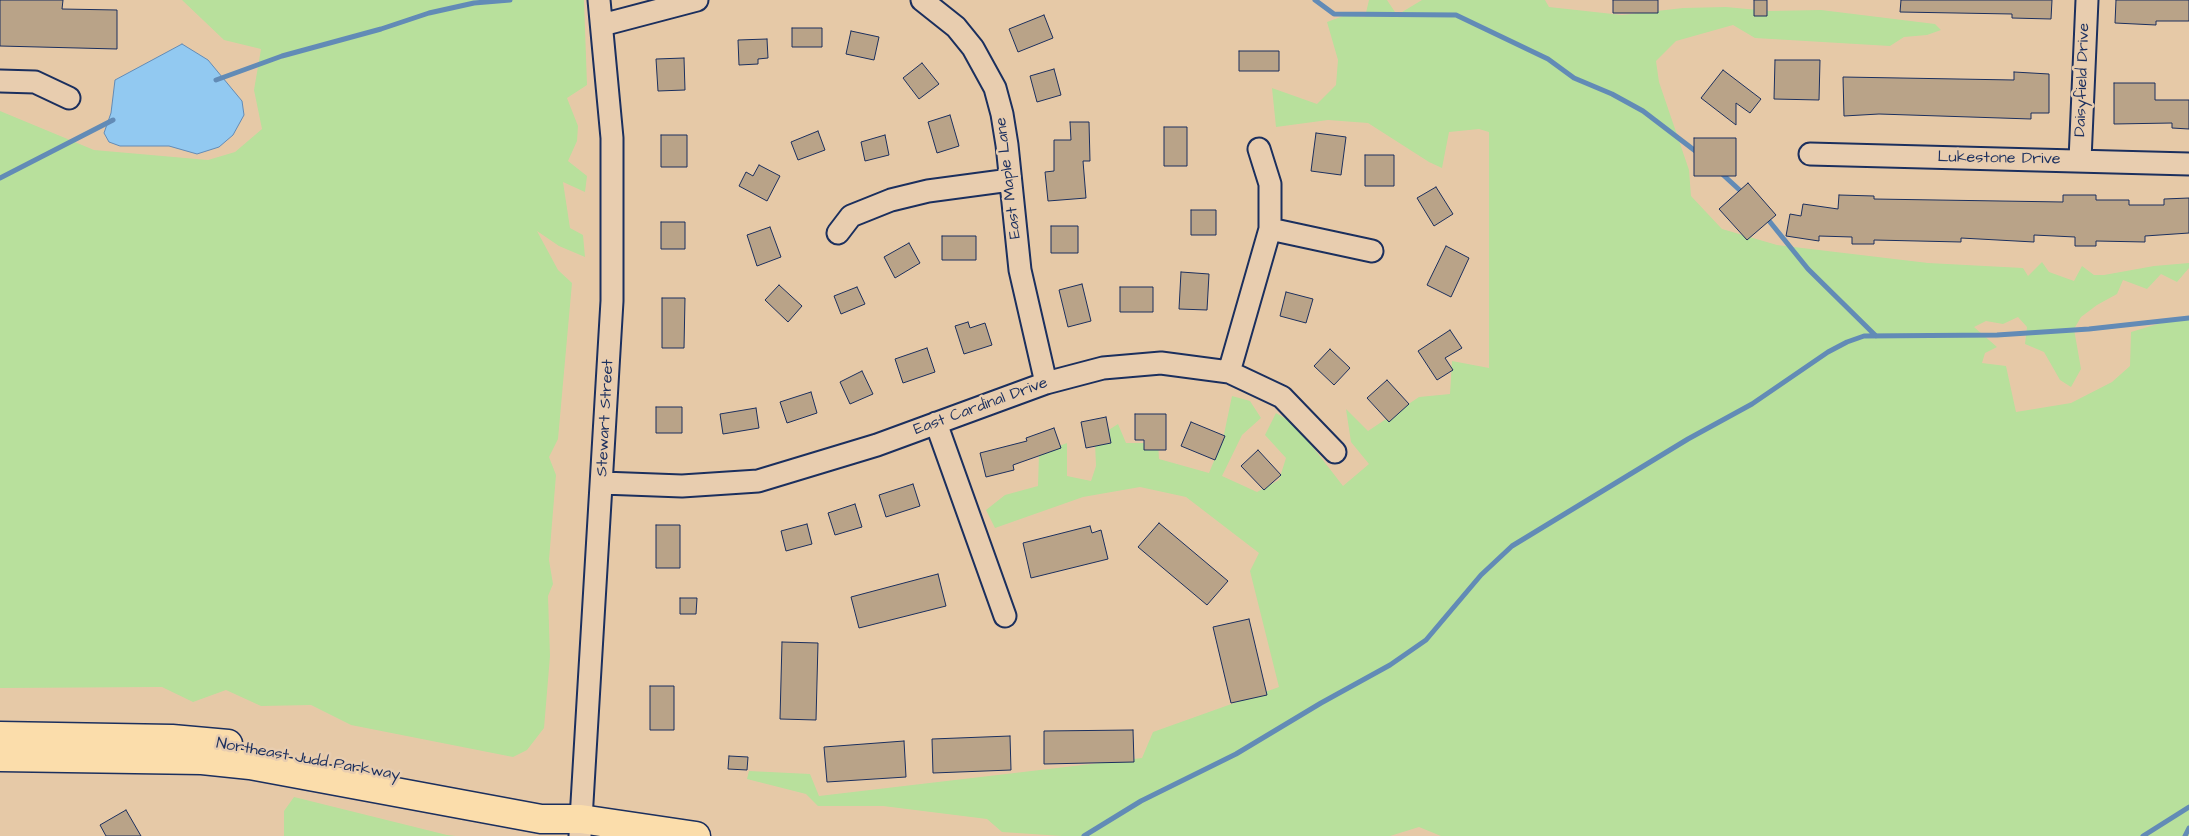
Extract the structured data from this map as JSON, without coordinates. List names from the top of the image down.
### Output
{
  "streets": {
    "highway": ["Northeast Judd Parkway"],
    "street": [
      "Daisyfield Drive",
      "Lukestone Drive",
      "East Maple Lane",
      "East Cardinal Drive",
      "Stewart Street"
    ]
  },
  "crossings": [
    ["Daisyfield Drive", "Lukestone Drive"],
    ["East Maple Lane", "East Cardinal Drive"],
    ["East Cardinal Drive", "Stewart Street"],
    ["Stewart Street", "Northeast Judd Parkway"]
  ]
}
